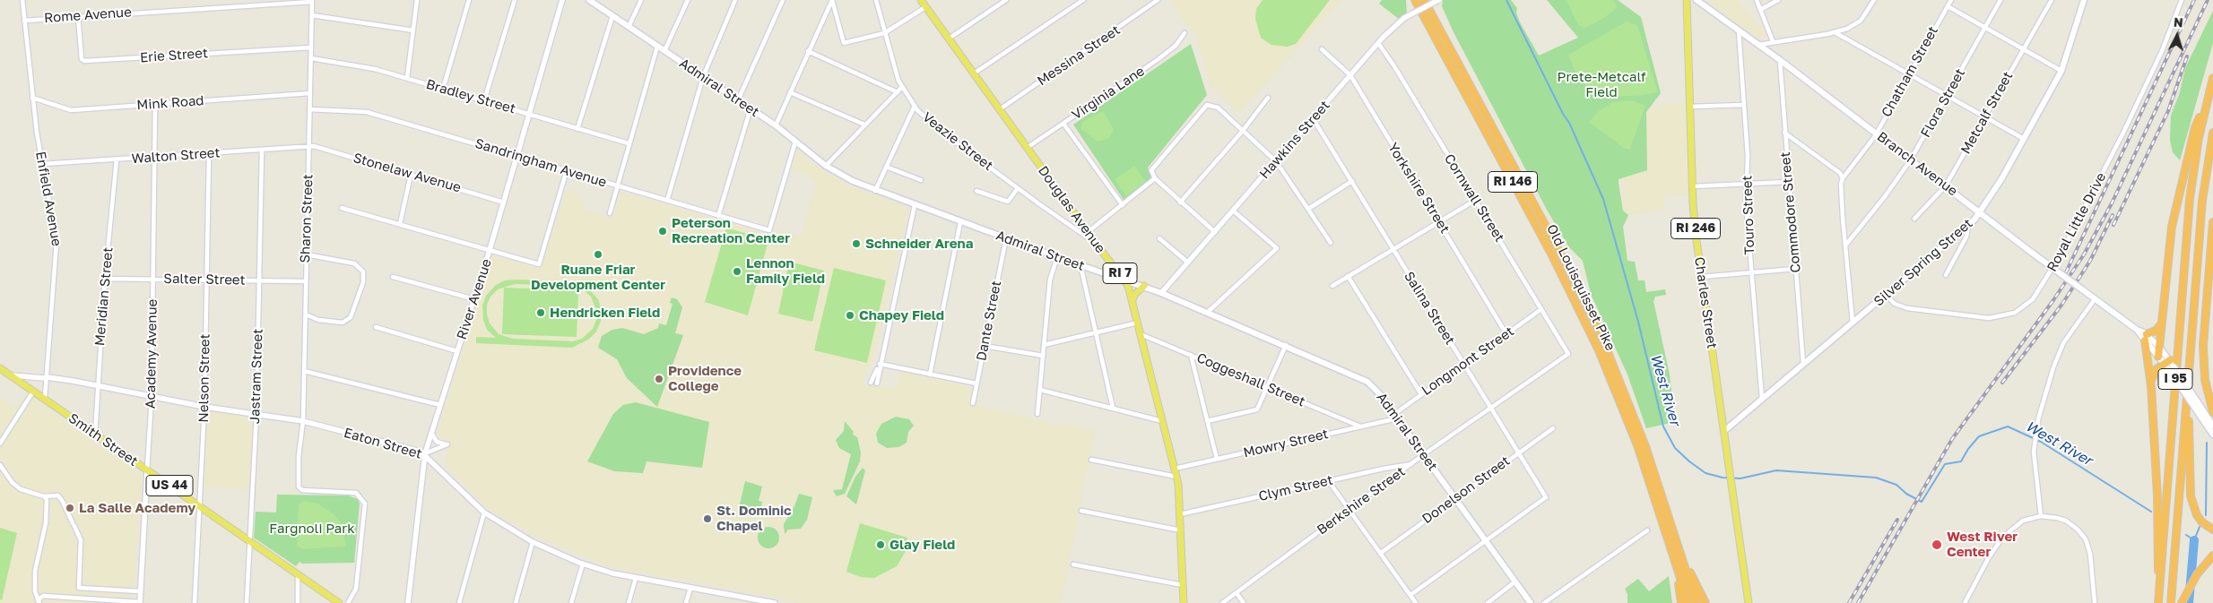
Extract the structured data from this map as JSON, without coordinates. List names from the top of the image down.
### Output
{
  "streets": {
    "highway": ["RI 146", "Old Louisquisset Pike", "I 95"],
    "main road": [
      "Admiral Street",
      "Branch Avenue",
      "Douglas Avenue",
      "RI 246",
      "Silver Spring Street",
      "RI 7",
      "Charles Street",
      "Smith Street",
      "US 44"
    ],
    "street": [
      "Rome Avenue",
      "Erie Street",
      "Messina Street",
      "Chatham Street",
      "Virginia Lane",
      "Bradley Street",
      "Mink Road",
      "Flora Street",
      "Metcalf Street",
      "Hawkins Street",
      "Veazie Street",
      "Walton Street",
      "Sandringham Avenue",
      "Stonelaw Avenue",
      "Yorkshire Street",
      "Cornwall Street",
      "Enfield Avenue",
      "Commodore Street",
      "Touro Street",
      "Sharon Street",
      "Royal Little Drive",
      "Salter Street",
      "Meridian Street",
      "River Avenue",
      "Salina Street",
      "Dante Street",
      "Academy Avenue",
      "Longmont Street",
      "Jastram Street",
      "Nelson Street",
      "Coggeshall Street",
      "Eaton Street",
      "Mowry Street",
      "Clym Street",
      "Donelson Street",
      "Berkshire Street"
    ]
  },
  "crossings": [
    ["Rome Avenue", "Erie Street"],
    ["Rome Avenue", "Enfield Avenue"],
    ["Rome Avenue", "Sharon Street"],
    ["Erie Street", "Sharon Street"],
    ["Messina Street", "Douglas Avenue"],
    ["Chatham Street", "Branch Avenue"],
    ["Admiral Street", "Hawkins Street"],
    ["Admiral Street", "Sandringham Avenue"],
    ["Admiral Street", "Douglas Avenue"],
    ["Admiral Street", "Salina Street"],
    ["Admiral Street", "Dante Street"],
    ["Admiral Street", "Longmont Street"],
    ["Admiral Street", "Mowry Street"],
    ["Admiral Street", "Donelson Street"],
    ["Admiral Street", "Berkshire Street"],
    ["Virginia Lane", "Douglas Avenue"],
    ["Bradley Street", "Sharon Street"],
    ["Bradley Street", "River Avenue"],
    ["Mink Road", "Enfield Avenue"],
    ["Mink Road", "Sharon Street"],
    ["Mink Road", "Academy Avenue"],
    ["Flora Street", "Branch Avenue"],
    ["Metcalf Street", "Branch Avenue"],
    ["Hawkins Street", "Yorkshire Street"],
    ["Hawkins Street", "Cornwall Street"],
    ["Hawkins Street", "Salina Street"],
    ["Veazie Street", "Douglas Avenue"],
    ["Walton Street", "Stonelaw Avenue"],
    ["Walton Street", "Enfield Avenue"],
    ["Walton Street", "Sharon Street"],
    ["Walton Street", "Meridian Street"],
    ["Walton Street", "Academy Avenue"],
    ["Walton Street", "Jastram Street"],
    ["Walton Street", "Nelson Street"],
    ["Sandringham Avenue", "Sharon Street"],
    ["Sandringham Avenue", "River Avenue"],
    ["Branch Avenue", "Commodore Street"],
    ["Branch Avenue", "Touro Street"],
    ["Branch Avenue", "Silver Spring Street"],
    ["Stonelaw Avenue", "Sharon Street"],
    ["Stonelaw Avenue", "River Avenue"],
    ["Yorkshire Street", "Longmont Street"],
    ["Cornwall Street", "Longmont Street"],
    ["Cornwall Street", "Berkshire Street"],
    ["Enfield Avenue", "Smith Street"],
    ["Enfield Avenue", "Eaton Street"],
    ["Douglas Avenue", "Coggeshall Street"],
    ["Douglas Avenue", "Mowry Street"],
    ["Douglas Avenue", "Clym Street"],
    ["Commodore Street", "Silver Spring Street"],
    ["Touro Street", "Silver Spring Street"],
    ["Sharon Street", "Salter Street"],
    ["Sharon Street", "Eaton Street"],
    ["Royal Little Drive", "Silver Spring Street"],
    ["Silver Spring Street", "Charles Street"],
    ["Salter Street", "Meridian Street"],
    ["Salter Street", "Academy Avenue"],
    ["Salter Street", "Jastram Street"],
    ["Salter Street", "Nelson Street"],
    ["Meridian Street", "Smith Street"],
    ["Meridian Street", "Eaton Street"],
    ["River Avenue", "Eaton Street"],
    ["Salina Street", "Longmont Street"],
    ["Salina Street", "Donelson Street"],
    ["Salina Street", "Berkshire Street"],
    ["Academy Avenue", "Smith Street"],
    ["Academy Avenue", "Eaton Street"],
    ["Longmont Street", "Mowry Street"],
    ["Jastram Street", "Smith Street"],
    ["Jastram Street", "Eaton Street"],
    ["Nelson Street", "Smith Street"],
    ["Nelson Street", "Eaton Street"],
    ["Coggeshall Street", "Mowry Street"],
    ["Smith Street", "Eaton Street"],
    ["Clym Street", "Berkshire Street"]
  ],
  "water": ["West River"],
  "parks": ["Prete-Metcalf Field", "Fargnoli Park"],
  "places": [
    "Peterson Recreation Center",
    "Schneider Arena",
    "Ruane Friar Development Center",
    "Lennon Family Field",
    "Hendricken Field",
    "Chapey Field",
    "Providence College",
    "La Salle Academy",
    "St. Dominic Chapel",
    "Glay Field",
    "West River Center"
  ],
  "north": "top"
}
